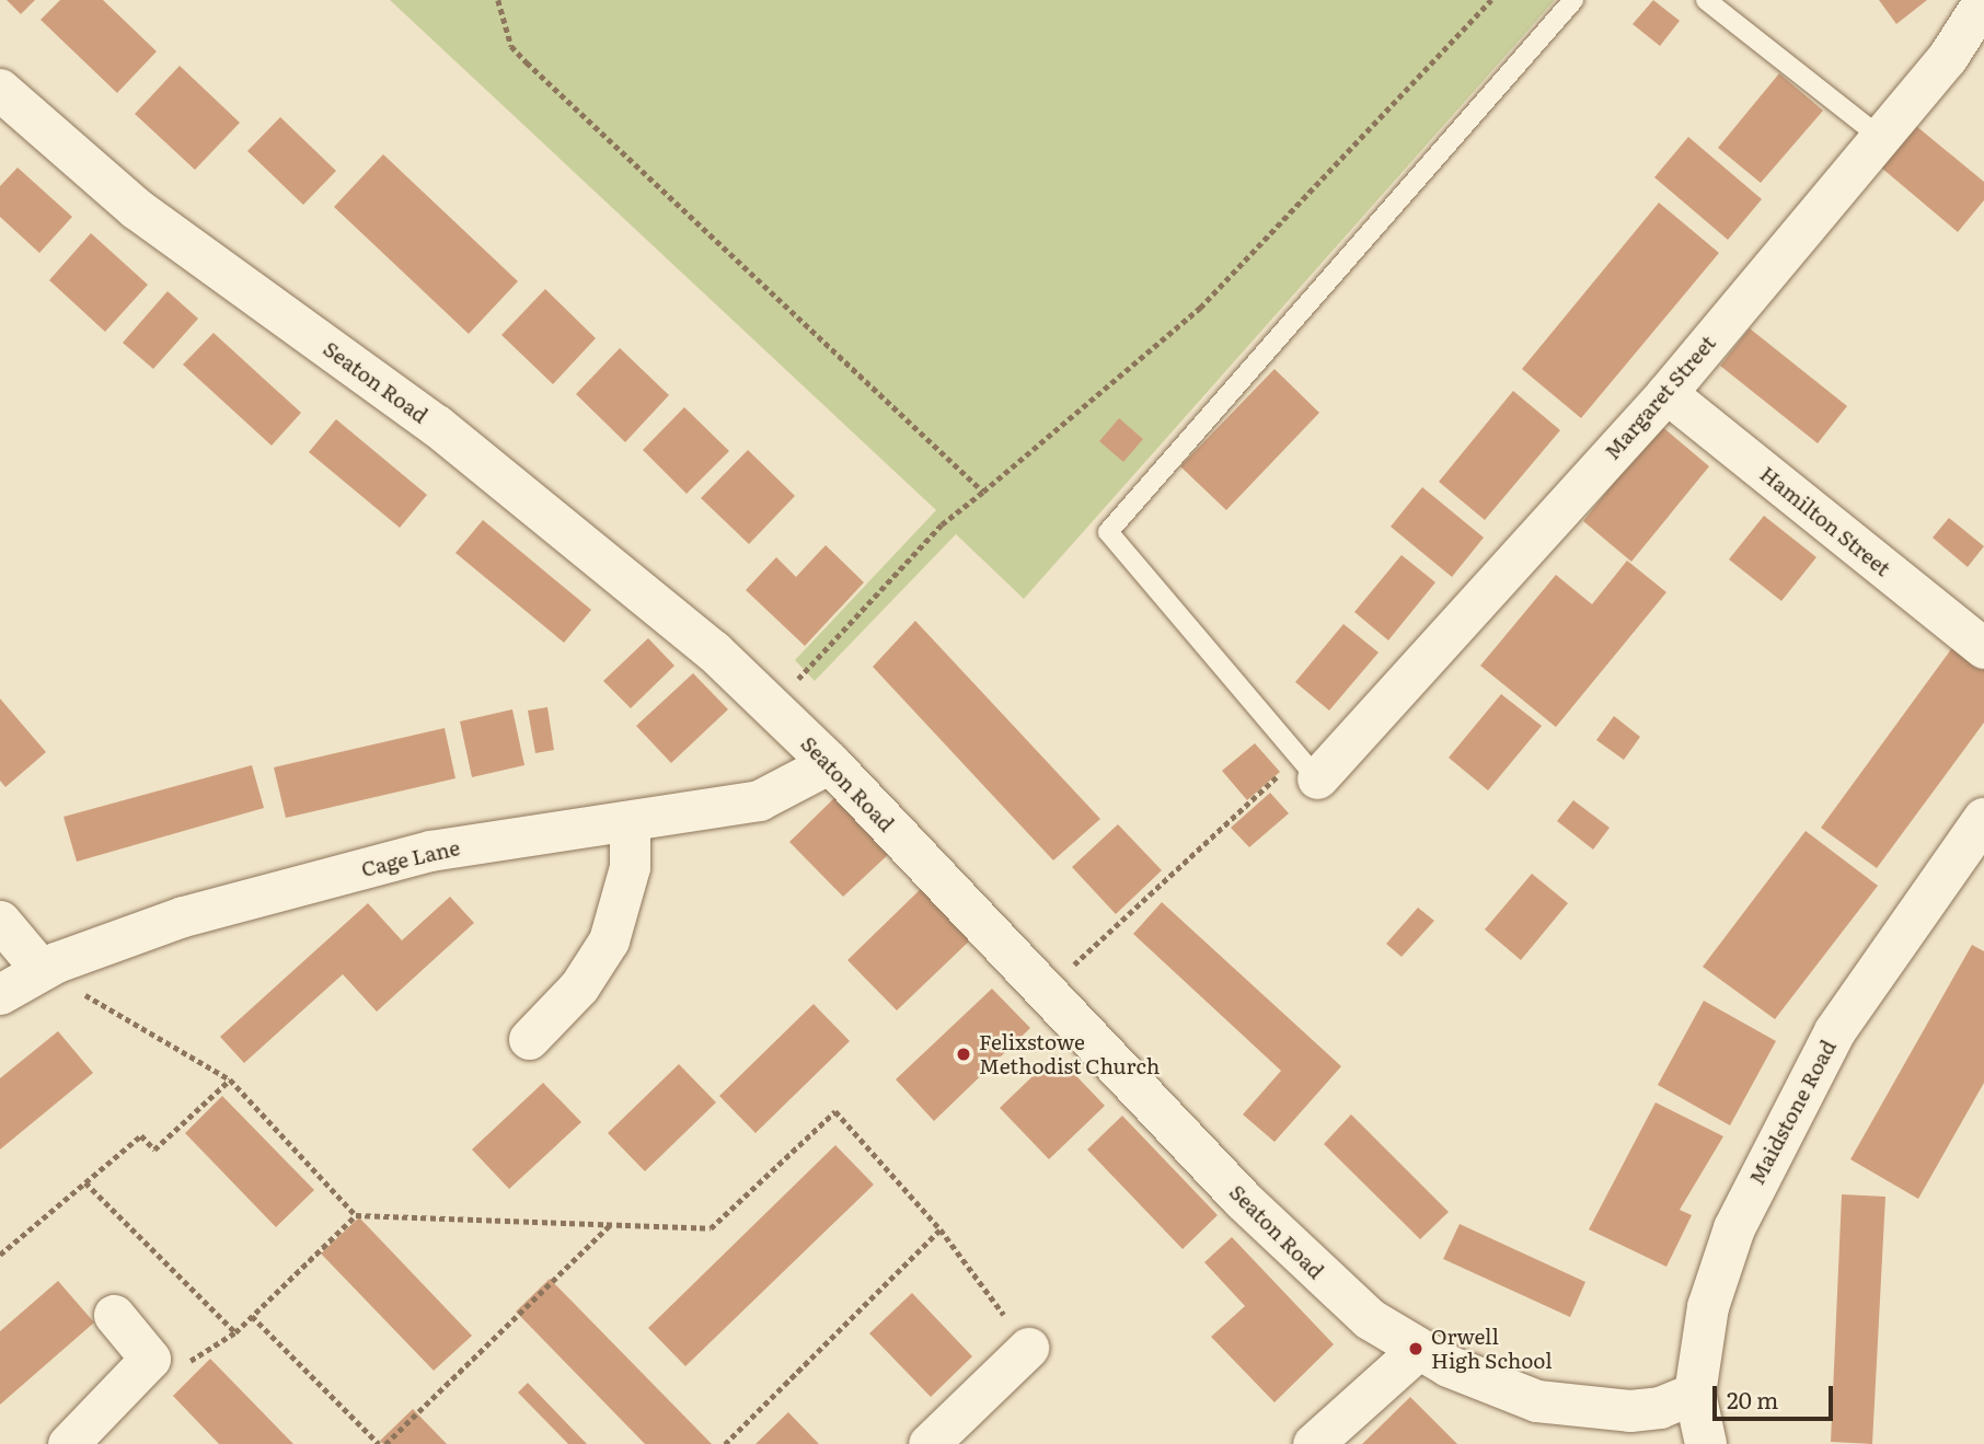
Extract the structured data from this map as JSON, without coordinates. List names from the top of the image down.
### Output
{
  "streets": {
    "street": [
      "Seaton Road",
      "Margaret Street",
      "Hamilton Street",
      "Cage Lane",
      "Maidstone Road"
    ]
  },
  "crossings": [
    ["Seaton Road", "Cage Lane"],
    ["Seaton Road", "Maidstone Road"],
    ["Margaret Street", "Hamilton Street"]
  ],
  "places": ["Felixstowe Methodist Church", "Orwell High School"],
  "scale_bar": "20 m"
}
